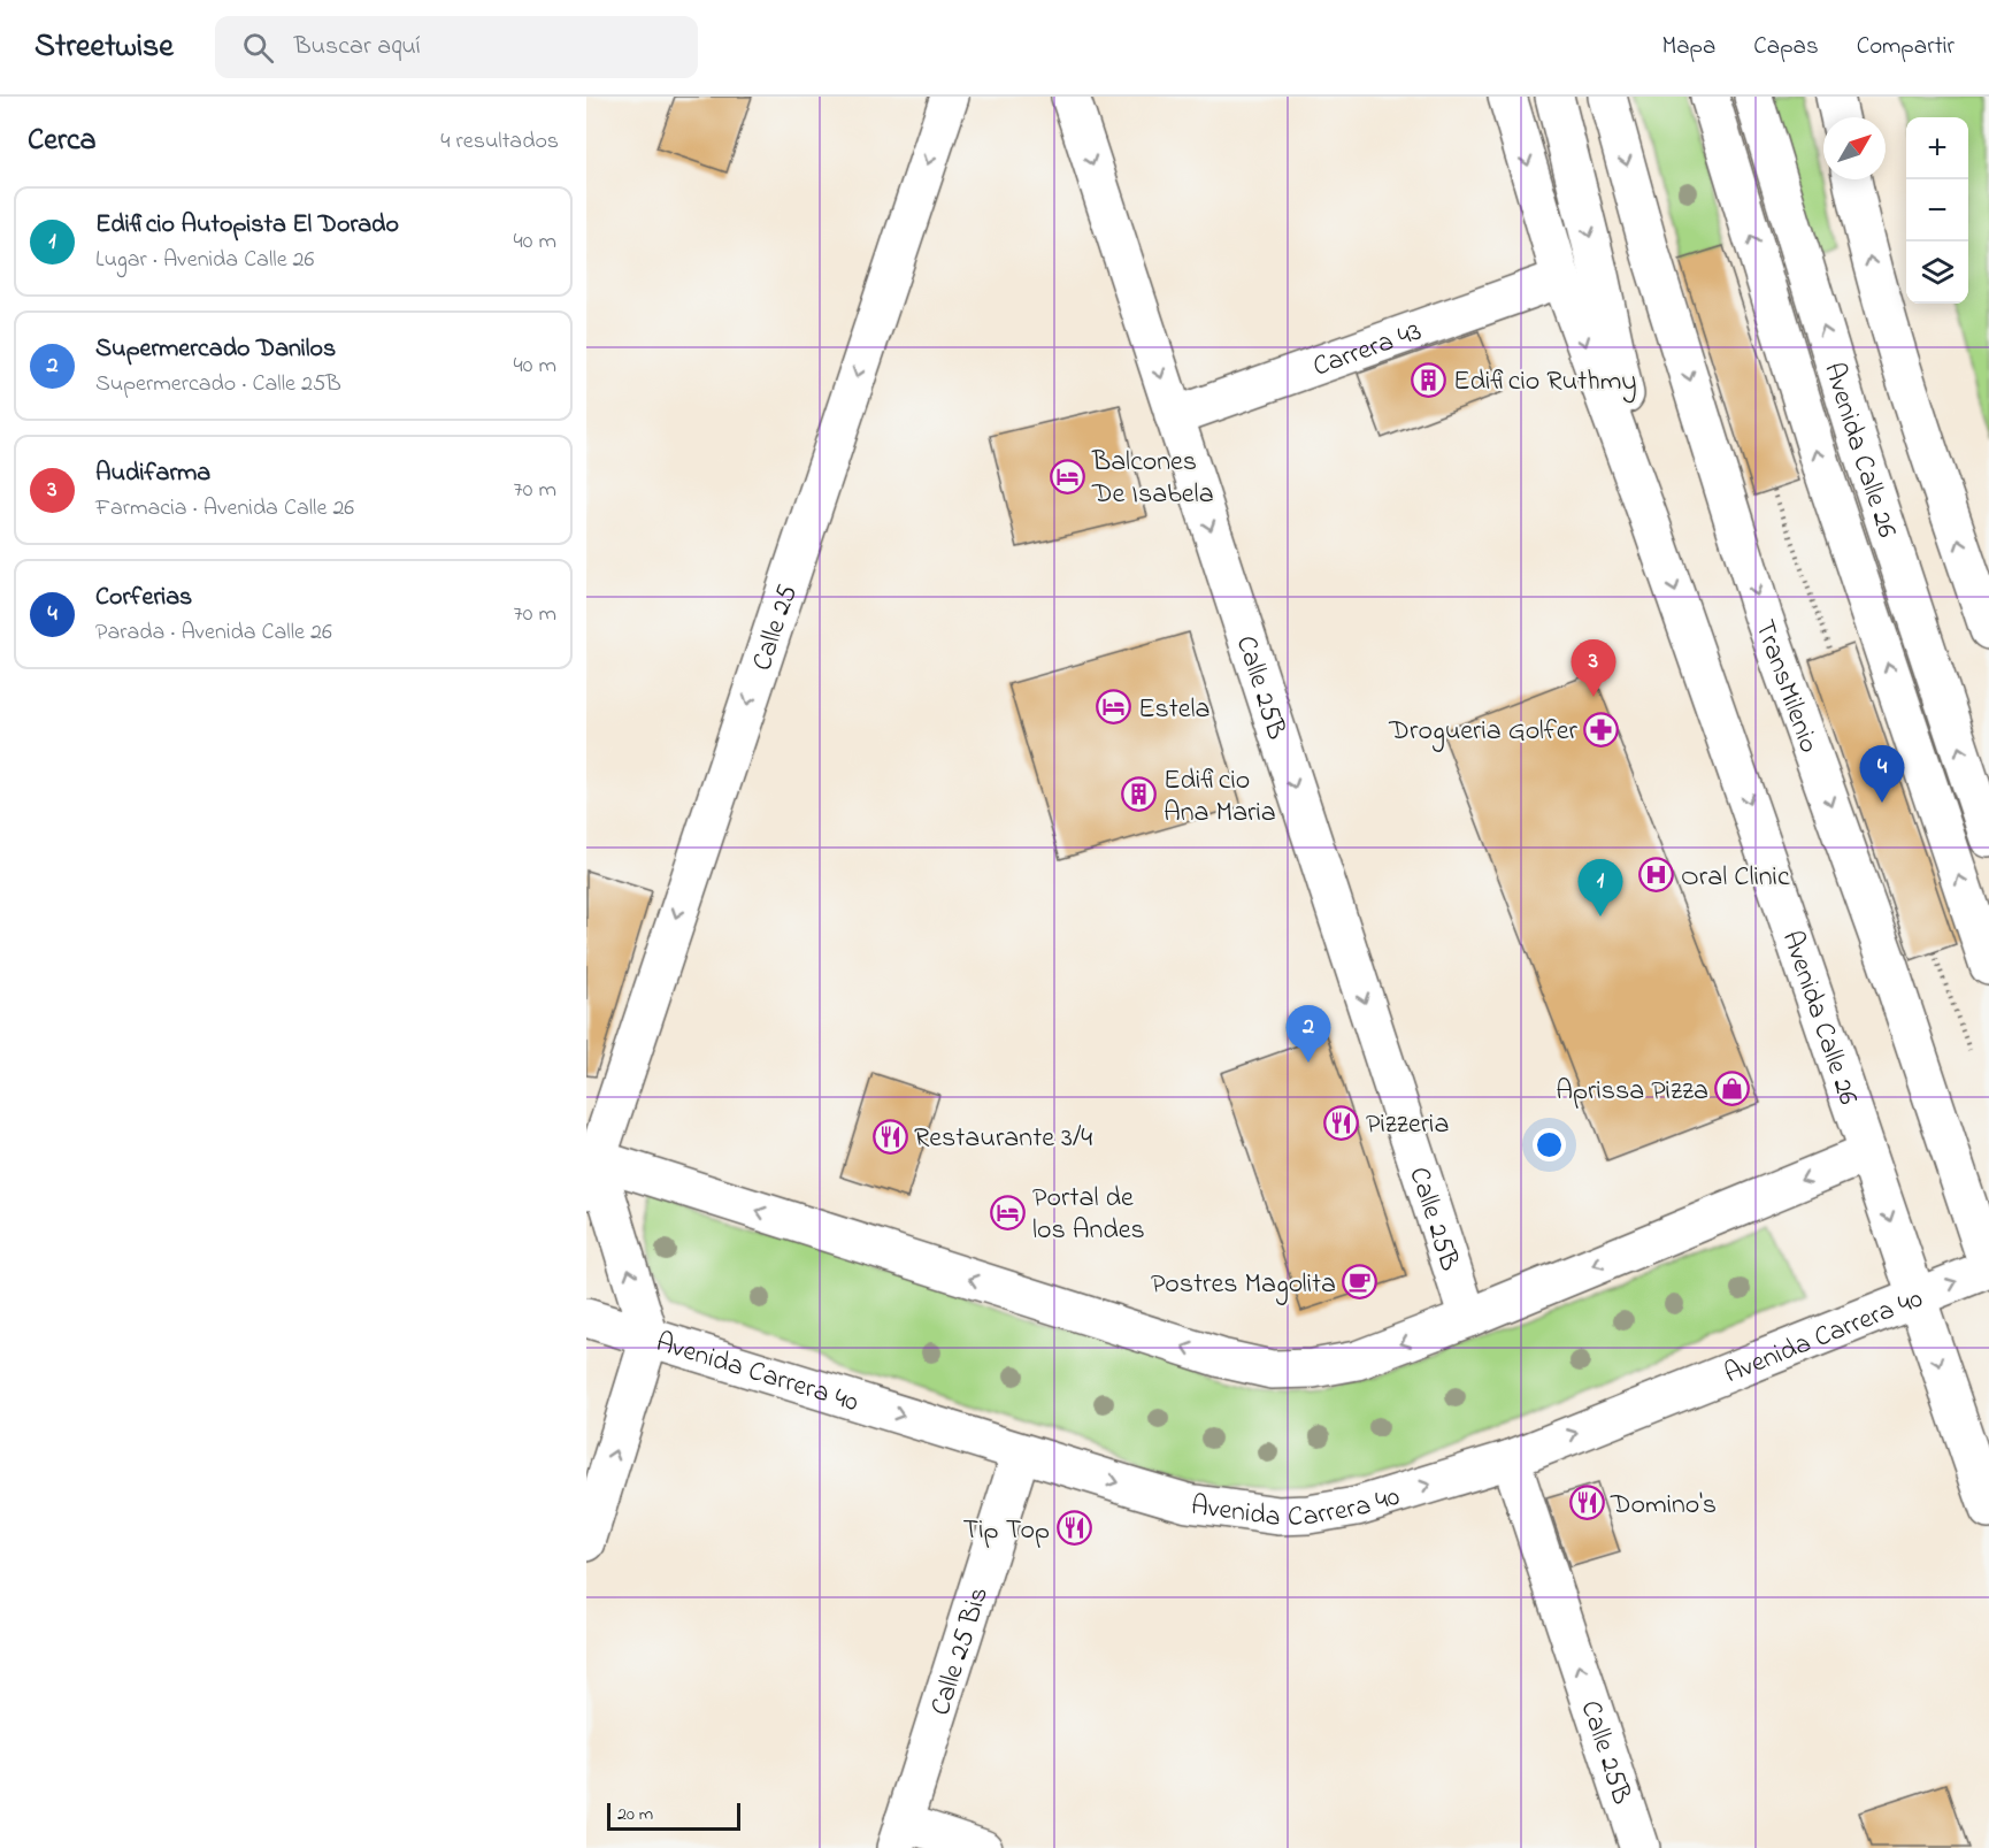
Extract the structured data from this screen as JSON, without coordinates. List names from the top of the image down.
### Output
{
  "streets": {
    "main road": [
      "Carrera 43",
      "Avenida Calle 26",
      "Calle 25",
      "TransMilenio",
      "Calle 25B",
      "Avenida Carrera 40",
      "Calle 25 Bis"
    ]
  },
  "crossings": [
    ["Carrera 43", "Avenida Calle 26"],
    ["Carrera 43", "Calle 25B"],
    ["Avenida Calle 26", "Avenida Carrera 40"],
    ["TransMilenio", "Avenida Carrera 40"],
    ["Calle 25B", "Avenida Carrera 40"],
    ["Avenida Carrera 40", "Calle 25 Bis"]
  ],
  "one_way": ["Calle 25"],
  "places": {
    "building": ["Edificio Ruthmy", "Edificio Ana Maria"],
    "hotel": ["Balcones De Isabela", "Estela", "Portal de los Andes"],
    "pharmacy": ["Drogueria Golfer"],
    "hospital": ["Oral Clinic"],
    "shop": ["Aprissa Pizza"],
    "restaurant": [
      "Pizzeria",
      "Restaurante 3/4",
      "Domino's",
      "Tip Top"
    ],
    "cafe": ["Postres Magolita"]
  },
  "scale_bar": "20 m",
  "north": "top right",
  "page": {
    "header": "Streetwise",
    "search": "Buscar aquí",
    "nav": ["Mapa", "Capas", "Compartir"],
    "heading": ["Cerca", "4 resultados"],
    "map_buttons": ["+", "−"],
    "list": [
      {
        "mark": "1",
        "name": "Edificio Autopista El Dorado",
        "note": "Lugar · Avenida Calle 26",
        "value": "40 m"
      },
      {
        "mark": "2",
        "name": "Supermercado Danilos",
        "note": "Supermercado · Calle 25B",
        "value": "40 m"
      },
      {
        "mark": "3",
        "name": "Audifarma",
        "note": "Farmacia · Avenida Calle 26",
        "value": "70 m"
      },
      {
        "mark": "4",
        "name": "Corferias",
        "note": "Parada · Avenida Calle 26",
        "value": "70 m"
      }
    ],
    "pins": [
      "3",
      "4",
      "1",
      "2"
    ],
    "scale": "20 m"
  }
}
